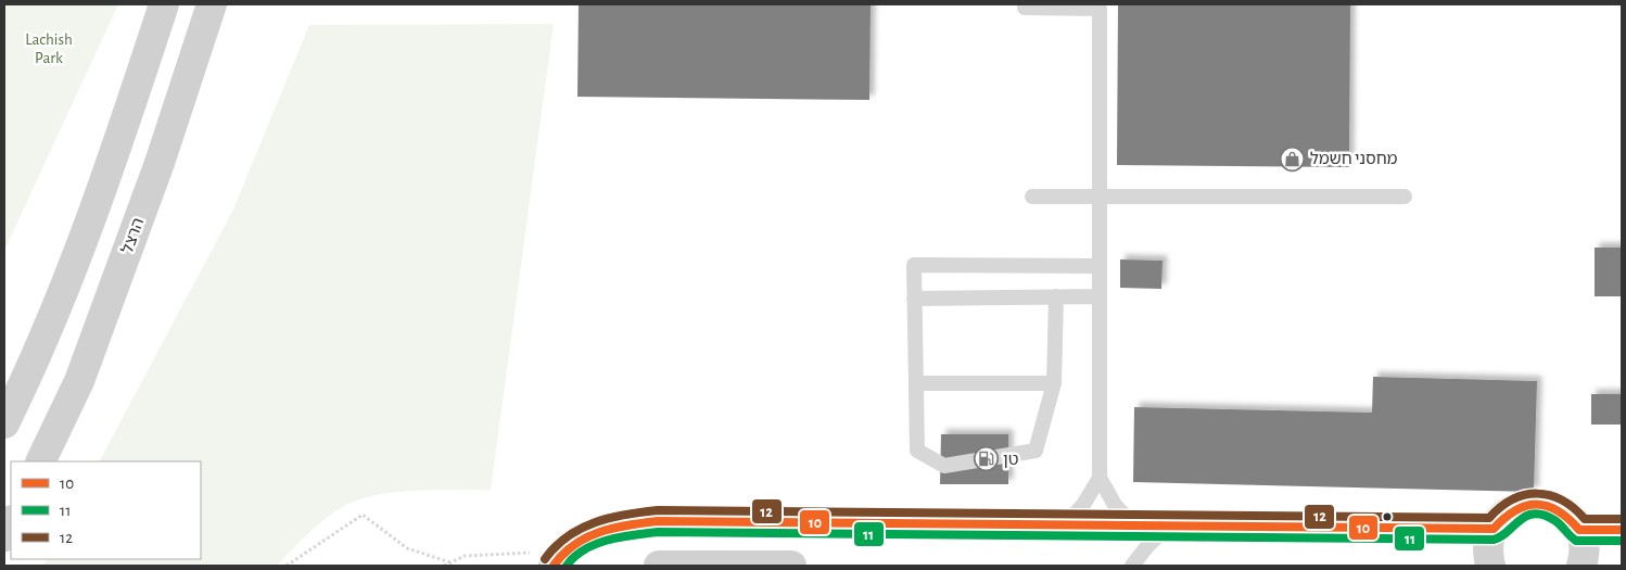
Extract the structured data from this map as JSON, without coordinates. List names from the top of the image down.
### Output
{
  "streets": {
    "street": ["הרצל"]
  },
  "parks": ["Lachish Park"],
  "places": {
    "shop": ["מחסני חשמל"],
    "fuel station": ["טן"]
  },
  "lines": ["transit line 12", "transit line 10", "transit line 11"],
  "legend": ["10", "11", "12"]
}
